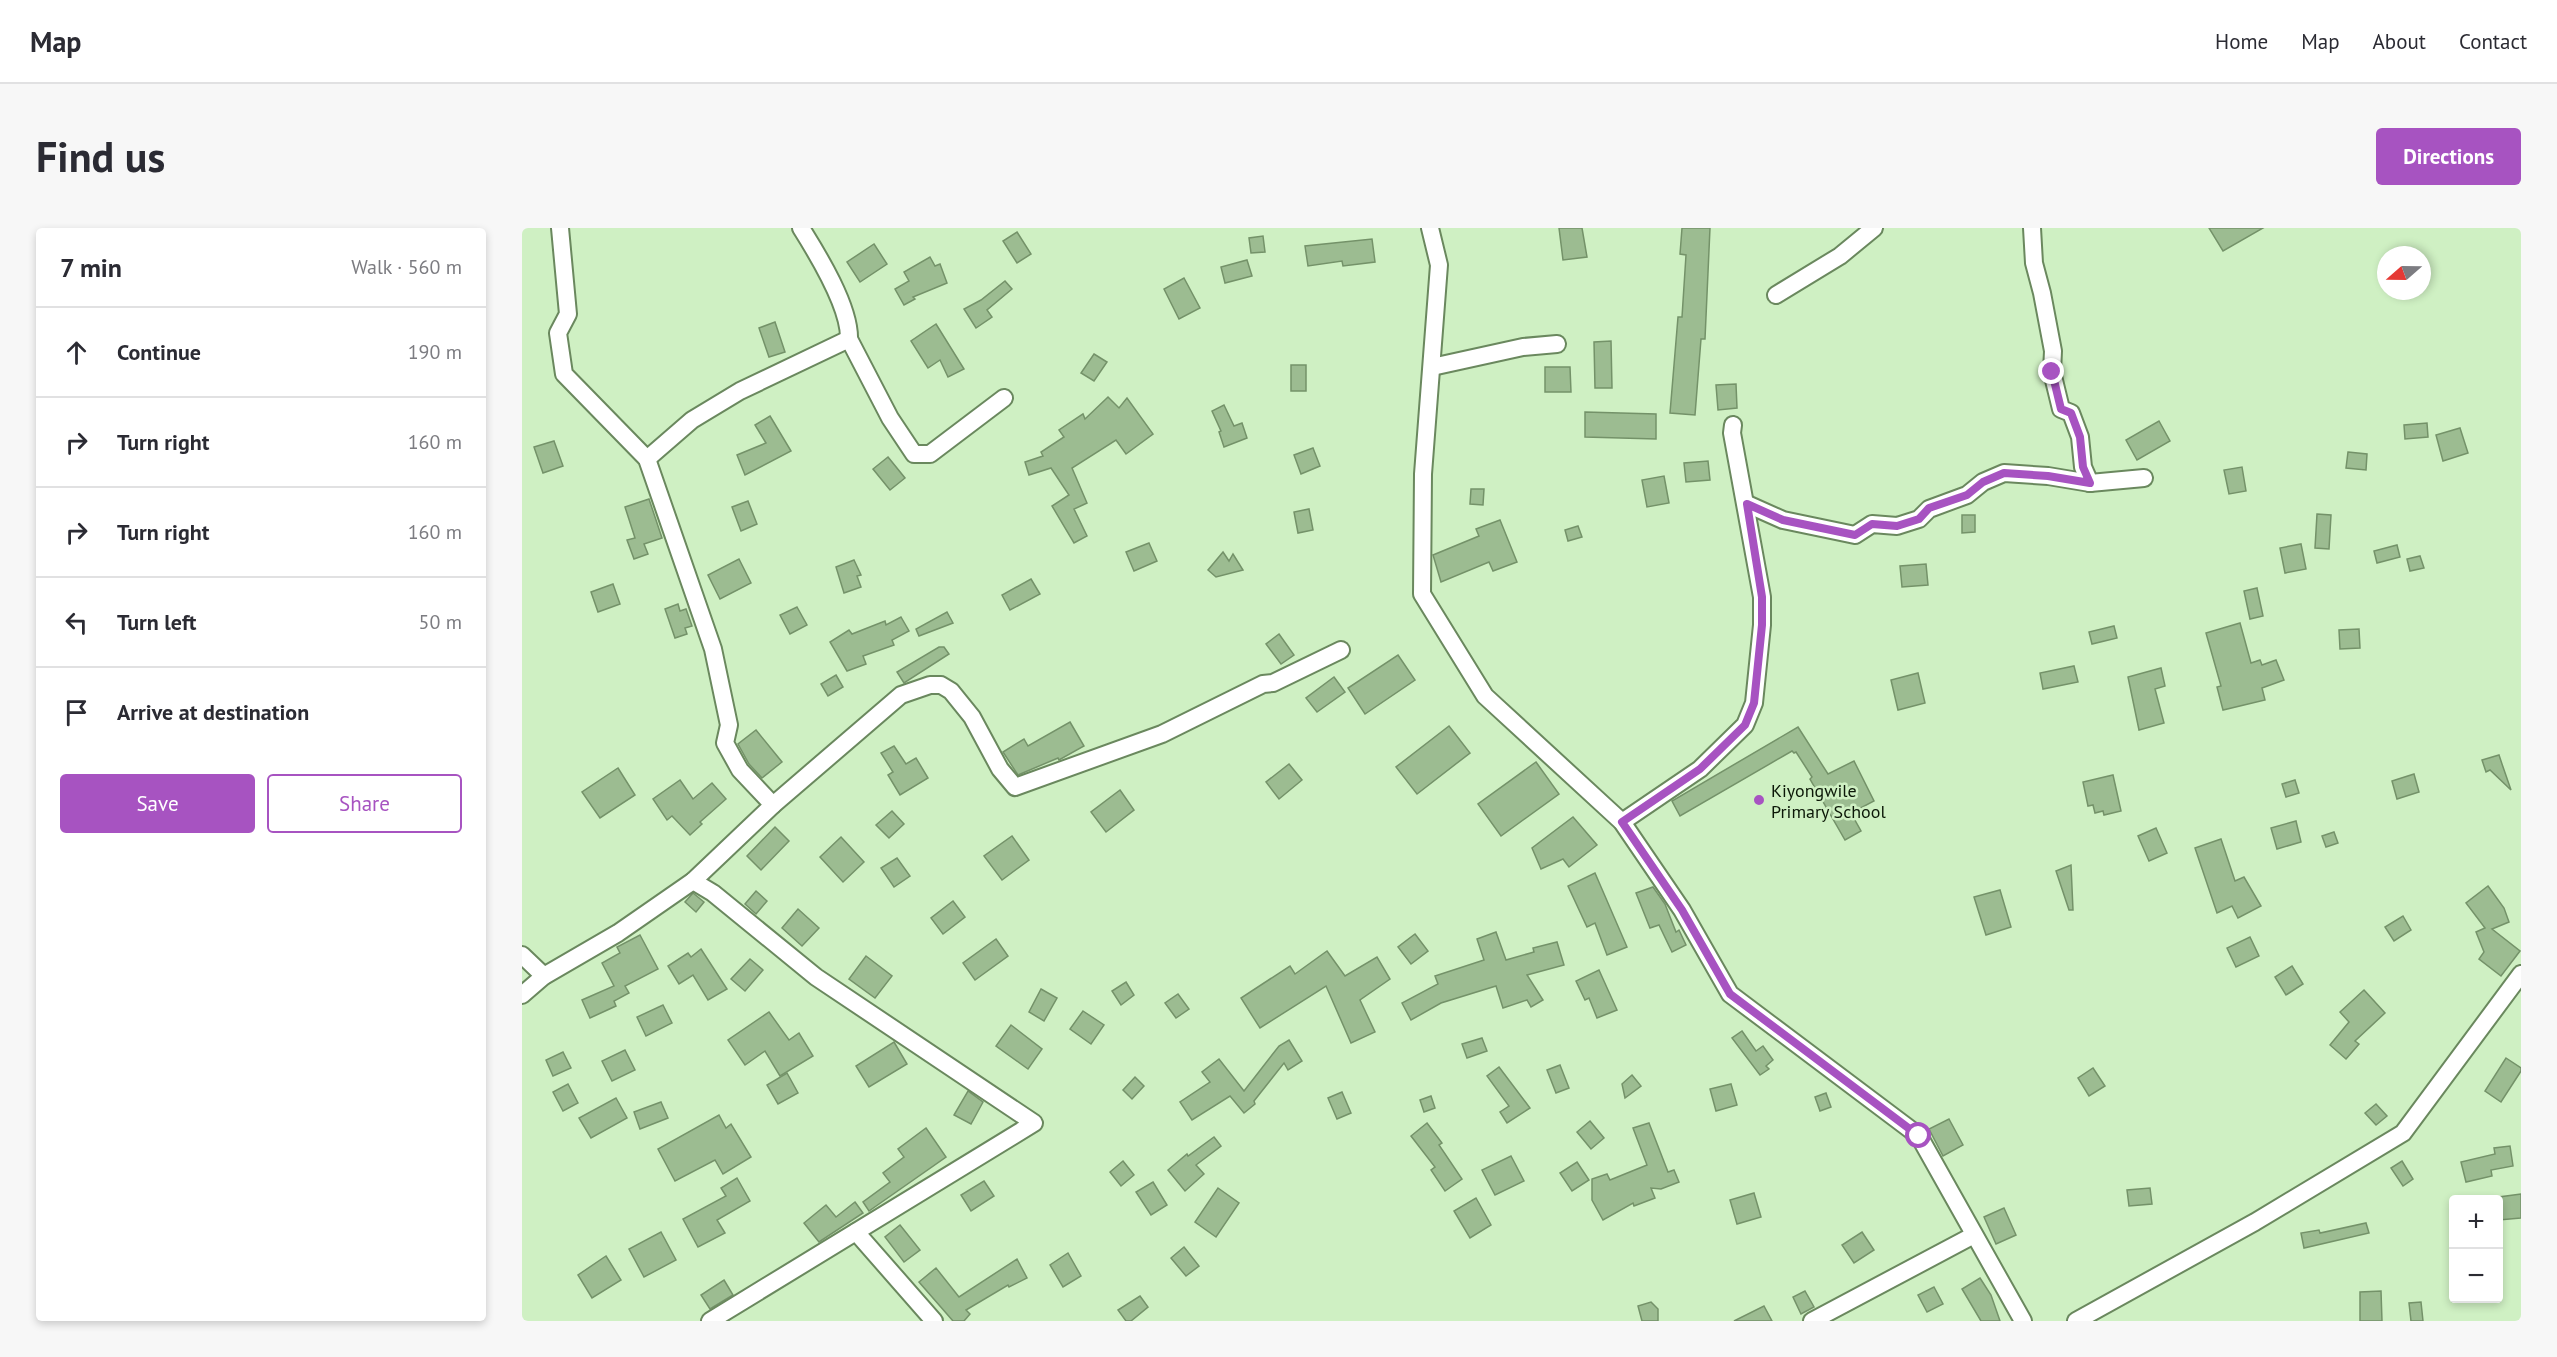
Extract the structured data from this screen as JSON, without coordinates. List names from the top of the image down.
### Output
{
  "places": ["Kiyongwile Primary School"],
  "north": "left",
  "page": {
    "header": "Map",
    "nav": [
      "Home",
      "Map",
      "About",
      "Contact"
    ],
    "buttons": [
      "Directions",
      ["Save", "Share"]
    ],
    "title": "Find us",
    "heading": ["7 min", "Walk · 560 m"],
    "list": [
      ["Continue", "190 m"],
      ["Turn right", "160 m"],
      ["Turn right", "160 m"],
      ["Turn left", "50 m"],
      "Arrive at destination"
    ],
    "map_buttons": ["+", "−"]
  }
}
